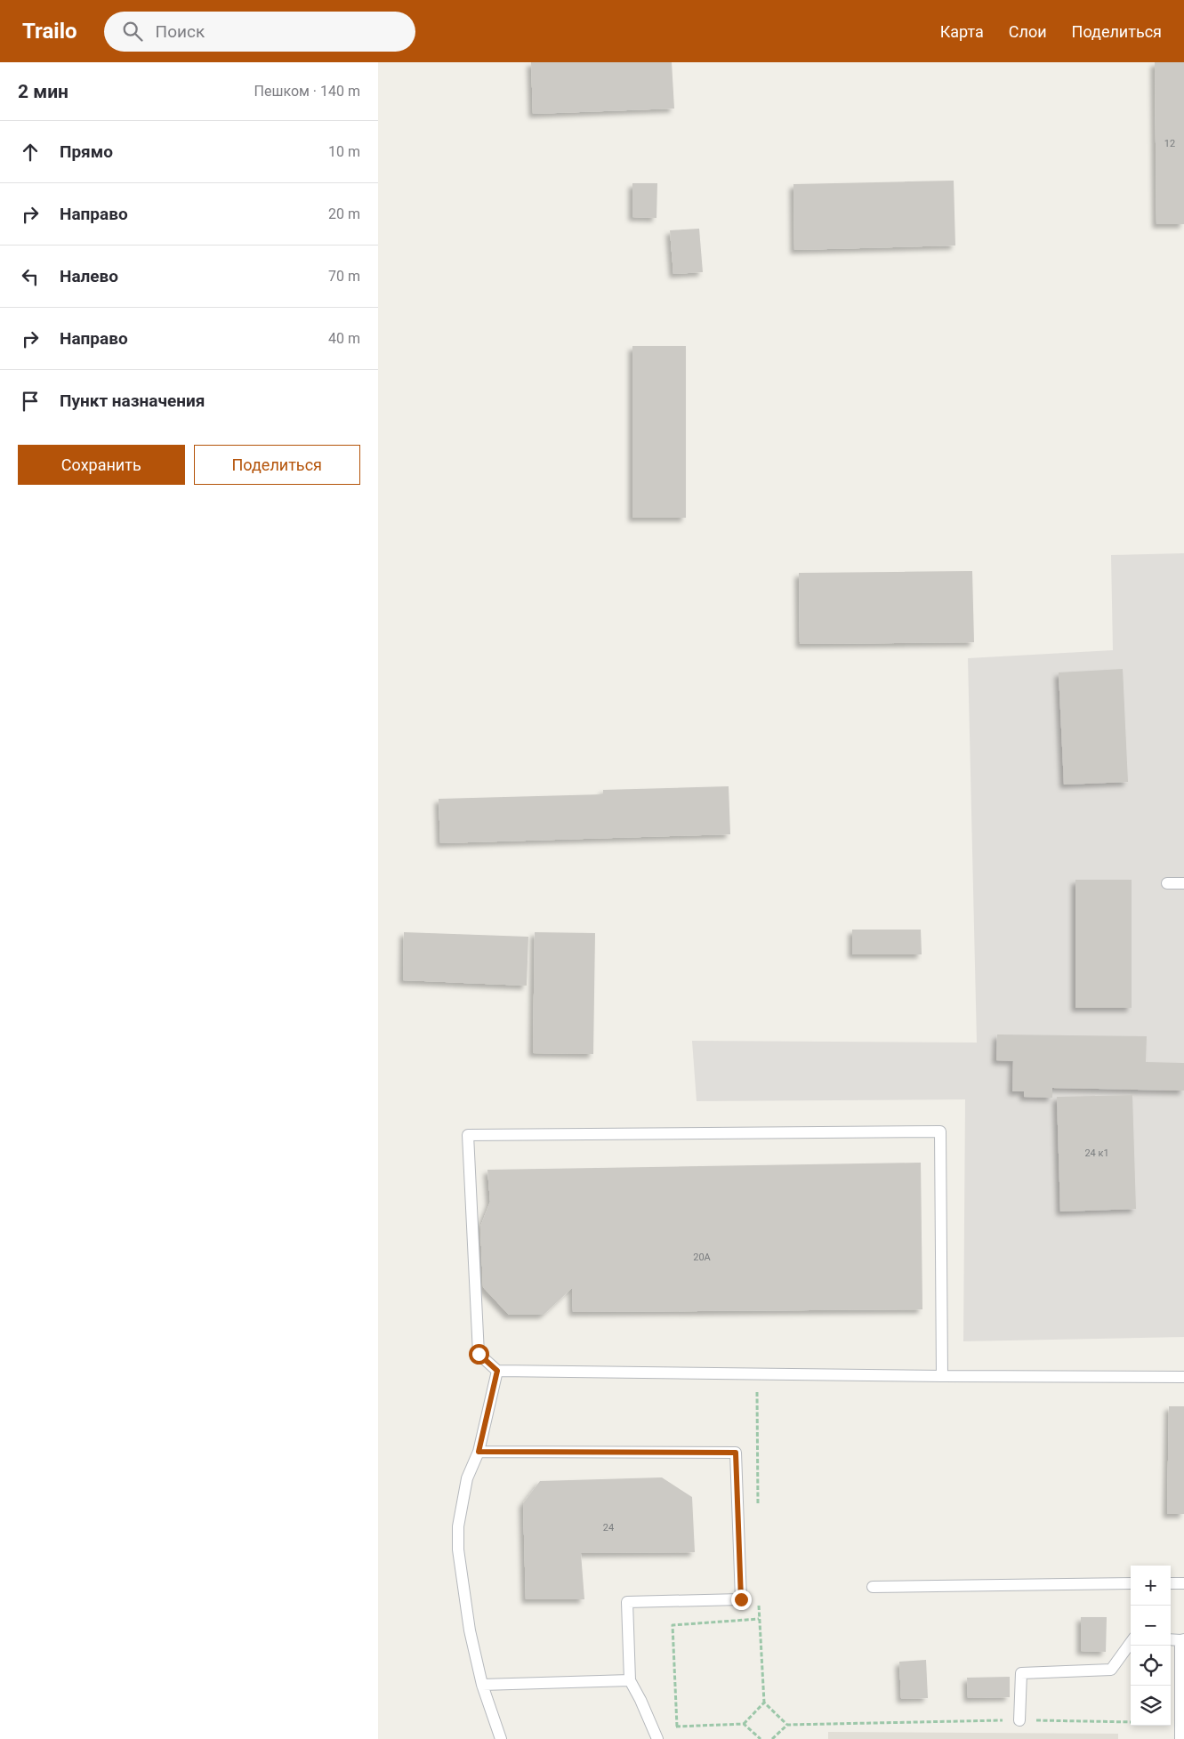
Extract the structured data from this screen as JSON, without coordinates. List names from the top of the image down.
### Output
{
  "house_numbers": [
    "12",
    "24 к1",
    "20А",
    "24"
  ],
  "page": {
    "header": "Trailo",
    "search": "Поиск",
    "nav": ["Карта", "Слои", "Поделиться"],
    "heading": ["2 мин", "Пешком · 140 m"],
    "list": [
      ["Прямо", "10 m"],
      ["Направо", "20 m"],
      ["Налево", "70 m"],
      ["Направо", "40 m"],
      "Пункт назначения"
    ],
    "buttons": ["Сохранить", "Поделиться"],
    "map_buttons": ["+", "−"]
  }
}
